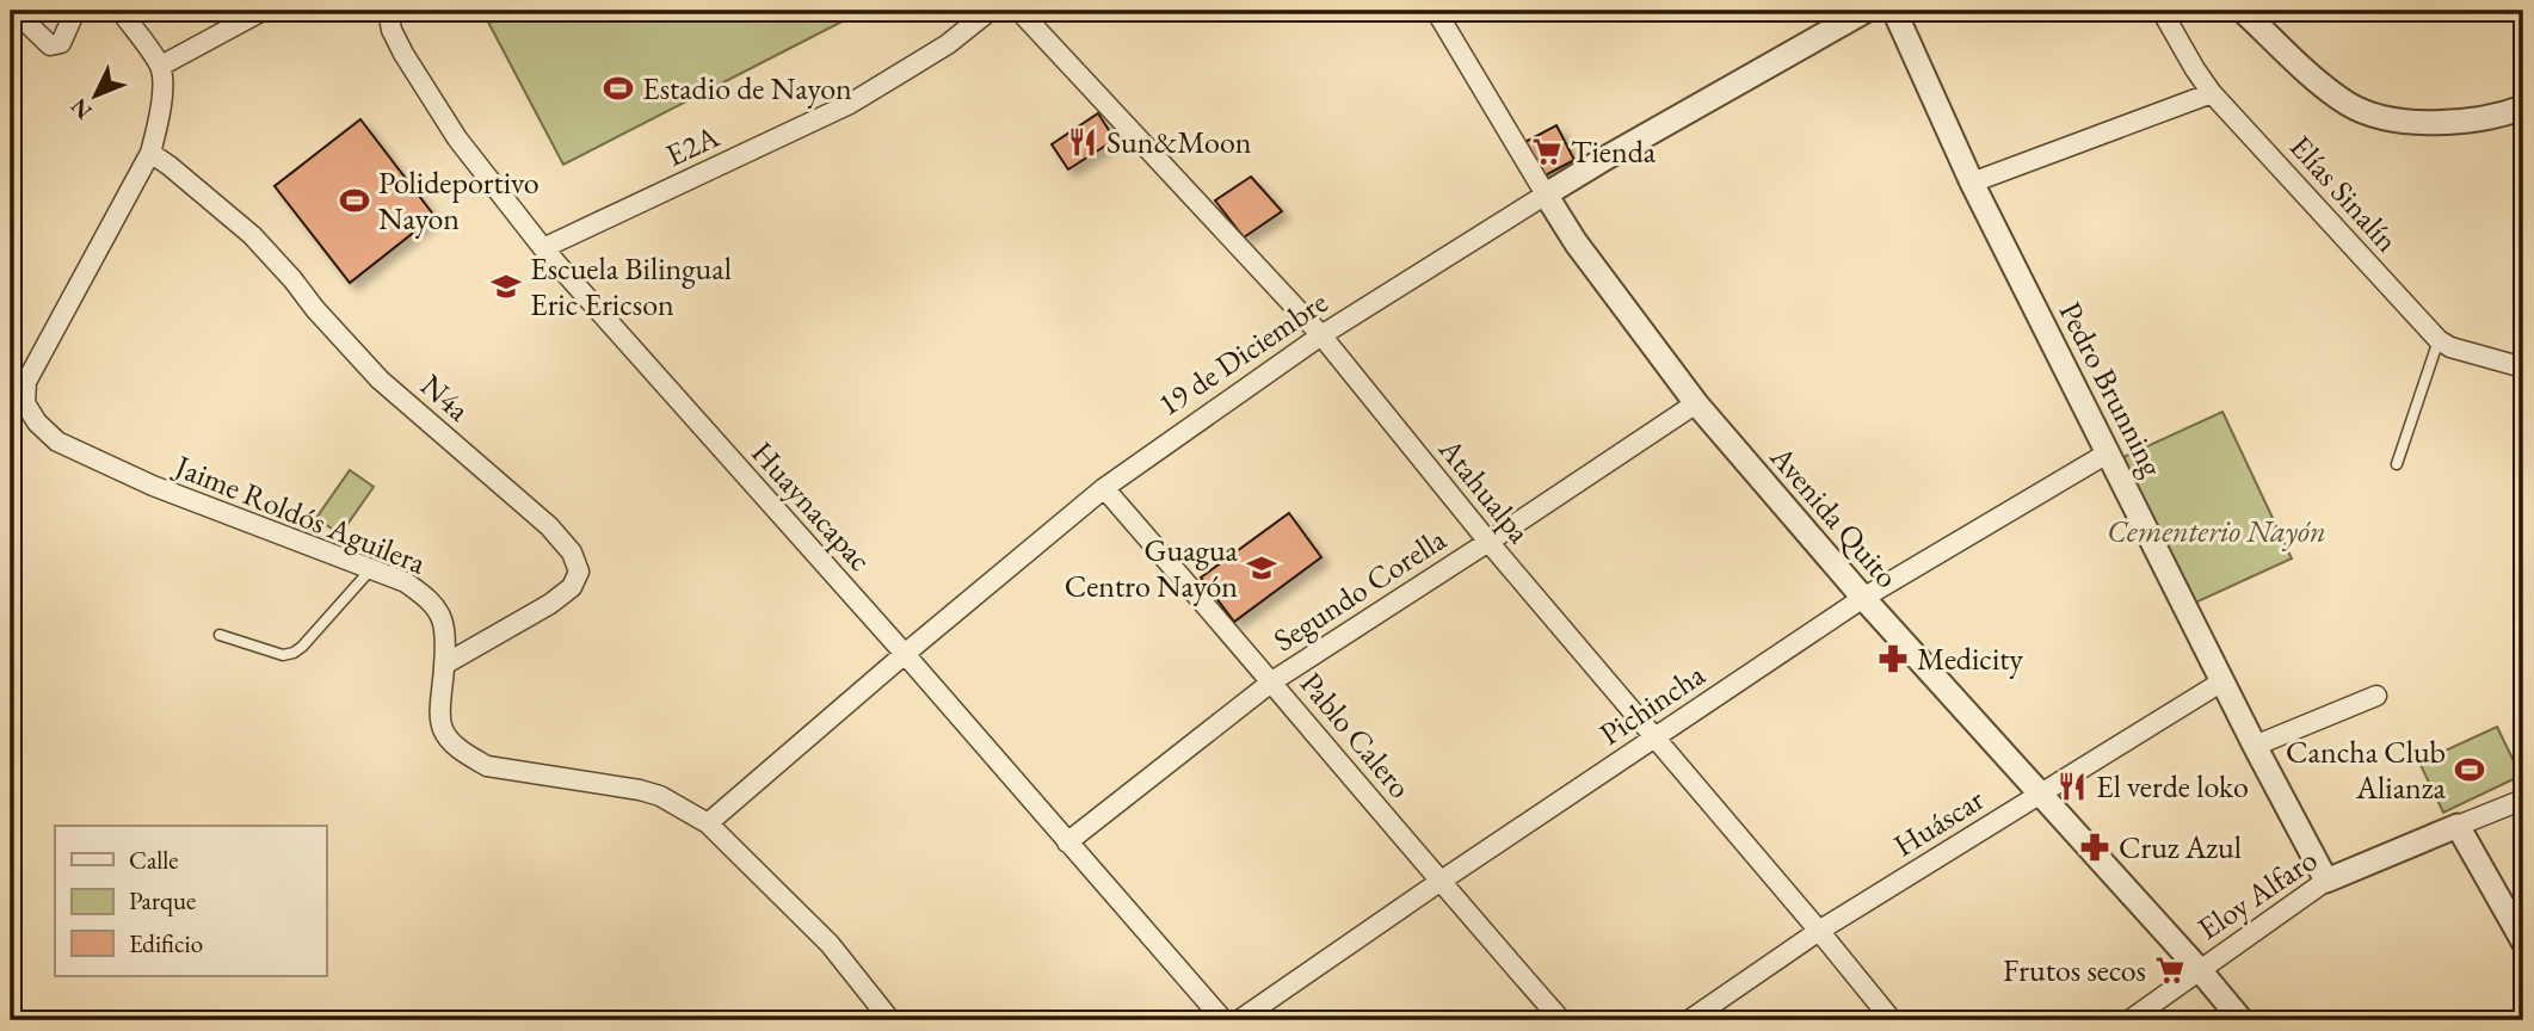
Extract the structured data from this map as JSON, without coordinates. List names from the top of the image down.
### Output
{
  "streets": {
    "street": [
      "E2A",
      "Elías Sinalín",
      "19 de Diciembre",
      "Pedro Brunning",
      "N4a",
      "Atahualpa",
      "Huaynacapac",
      "Jaime Roldós Aguilera",
      "Avenida Quito",
      "Segundo Corella",
      "Pichincha",
      "Pablo Calero",
      "Huáscar",
      "Eloy Alfaro"
    ]
  },
  "crossings": [
    ["E2A", "Huaynacapac"],
    ["19 de Diciembre", "Atahualpa"],
    ["19 de Diciembre", "Huaynacapac"],
    ["19 de Diciembre", "Jaime Roldós Aguilera"],
    ["19 de Diciembre", "Avenida Quito"],
    ["19 de Diciembre", "Pablo Calero"],
    ["Pedro Brunning", "Pichincha"],
    ["Pedro Brunning", "Huáscar"],
    ["Pedro Brunning", "Eloy Alfaro"],
    ["N4a", "Jaime Roldós Aguilera"],
    ["Atahualpa", "Segundo Corella"],
    ["Atahualpa", "Pichincha"],
    ["Atahualpa", "Huáscar"],
    ["Huaynacapac", "Segundo Corella"],
    ["Avenida Quito", "Segundo Corella"],
    ["Avenida Quito", "Pichincha"],
    ["Avenida Quito", "Huáscar"],
    ["Avenida Quito", "Eloy Alfaro"],
    ["Segundo Corella", "Pablo Calero"],
    ["Pichincha", "Pablo Calero"]
  ],
  "parks": ["Cementerio Nayón"],
  "places": {
    "sports": ["Estadio de Nayon", "Polideportivo Nayon", "Cancha Club Alianza"],
    "restaurant": ["Sun&Moon", "El verde loko"],
    "supermarket": ["Tienda", "Frutos secos"],
    "school or university": ["Escuela Bilingual Eric Ericson", "Guagua Centro Nayón"],
    "pharmacy": ["Medicity", "Cruz Azul"]
  },
  "legend": ["Calle", "Parque", "Edificio"],
  "north": "bottom left"
}
